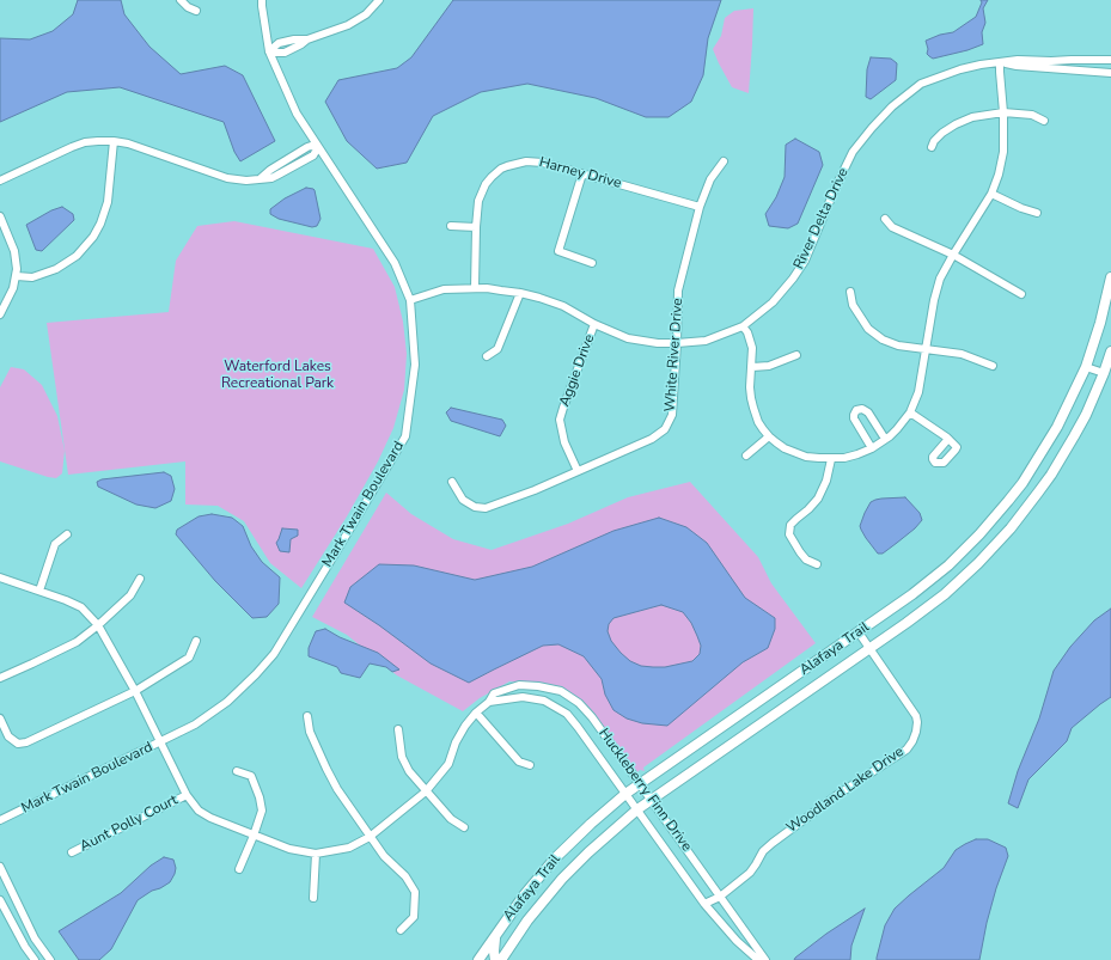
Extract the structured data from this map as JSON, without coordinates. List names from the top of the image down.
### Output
{
  "streets": {
    "main road": ["Alafaya Trail"],
    "street": [
      "Harney Drive",
      "River Delta Drive",
      "White River Drive",
      "Aggie Drive",
      "Mark Twain Boulevard",
      "Huckleberry Finn Drive",
      "Woodland Lake Drive",
      "Aunt Polly Court"
    ]
  },
  "crossings": [
    ["Harney Drive", "River Delta Drive"],
    ["Harney Drive", "White River Drive"],
    ["River Delta Drive", "White River Drive"],
    ["River Delta Drive", "Aggie Drive"],
    ["River Delta Drive", "Mark Twain Boulevard"],
    ["White River Drive", "Aggie Drive"],
    ["Mark Twain Boulevard", "Huckleberry Finn Drive"],
    ["Alafaya Trail", "Huckleberry Finn Drive"],
    ["Alafaya Trail", "Woodland Lake Drive"],
    ["Huckleberry Finn Drive", "Woodland Lake Drive"],
    ["Huckleberry Finn Drive", "Aunt Polly Court"]
  ],
  "parks": ["Waterford Lakes Recreational Park"]
}
